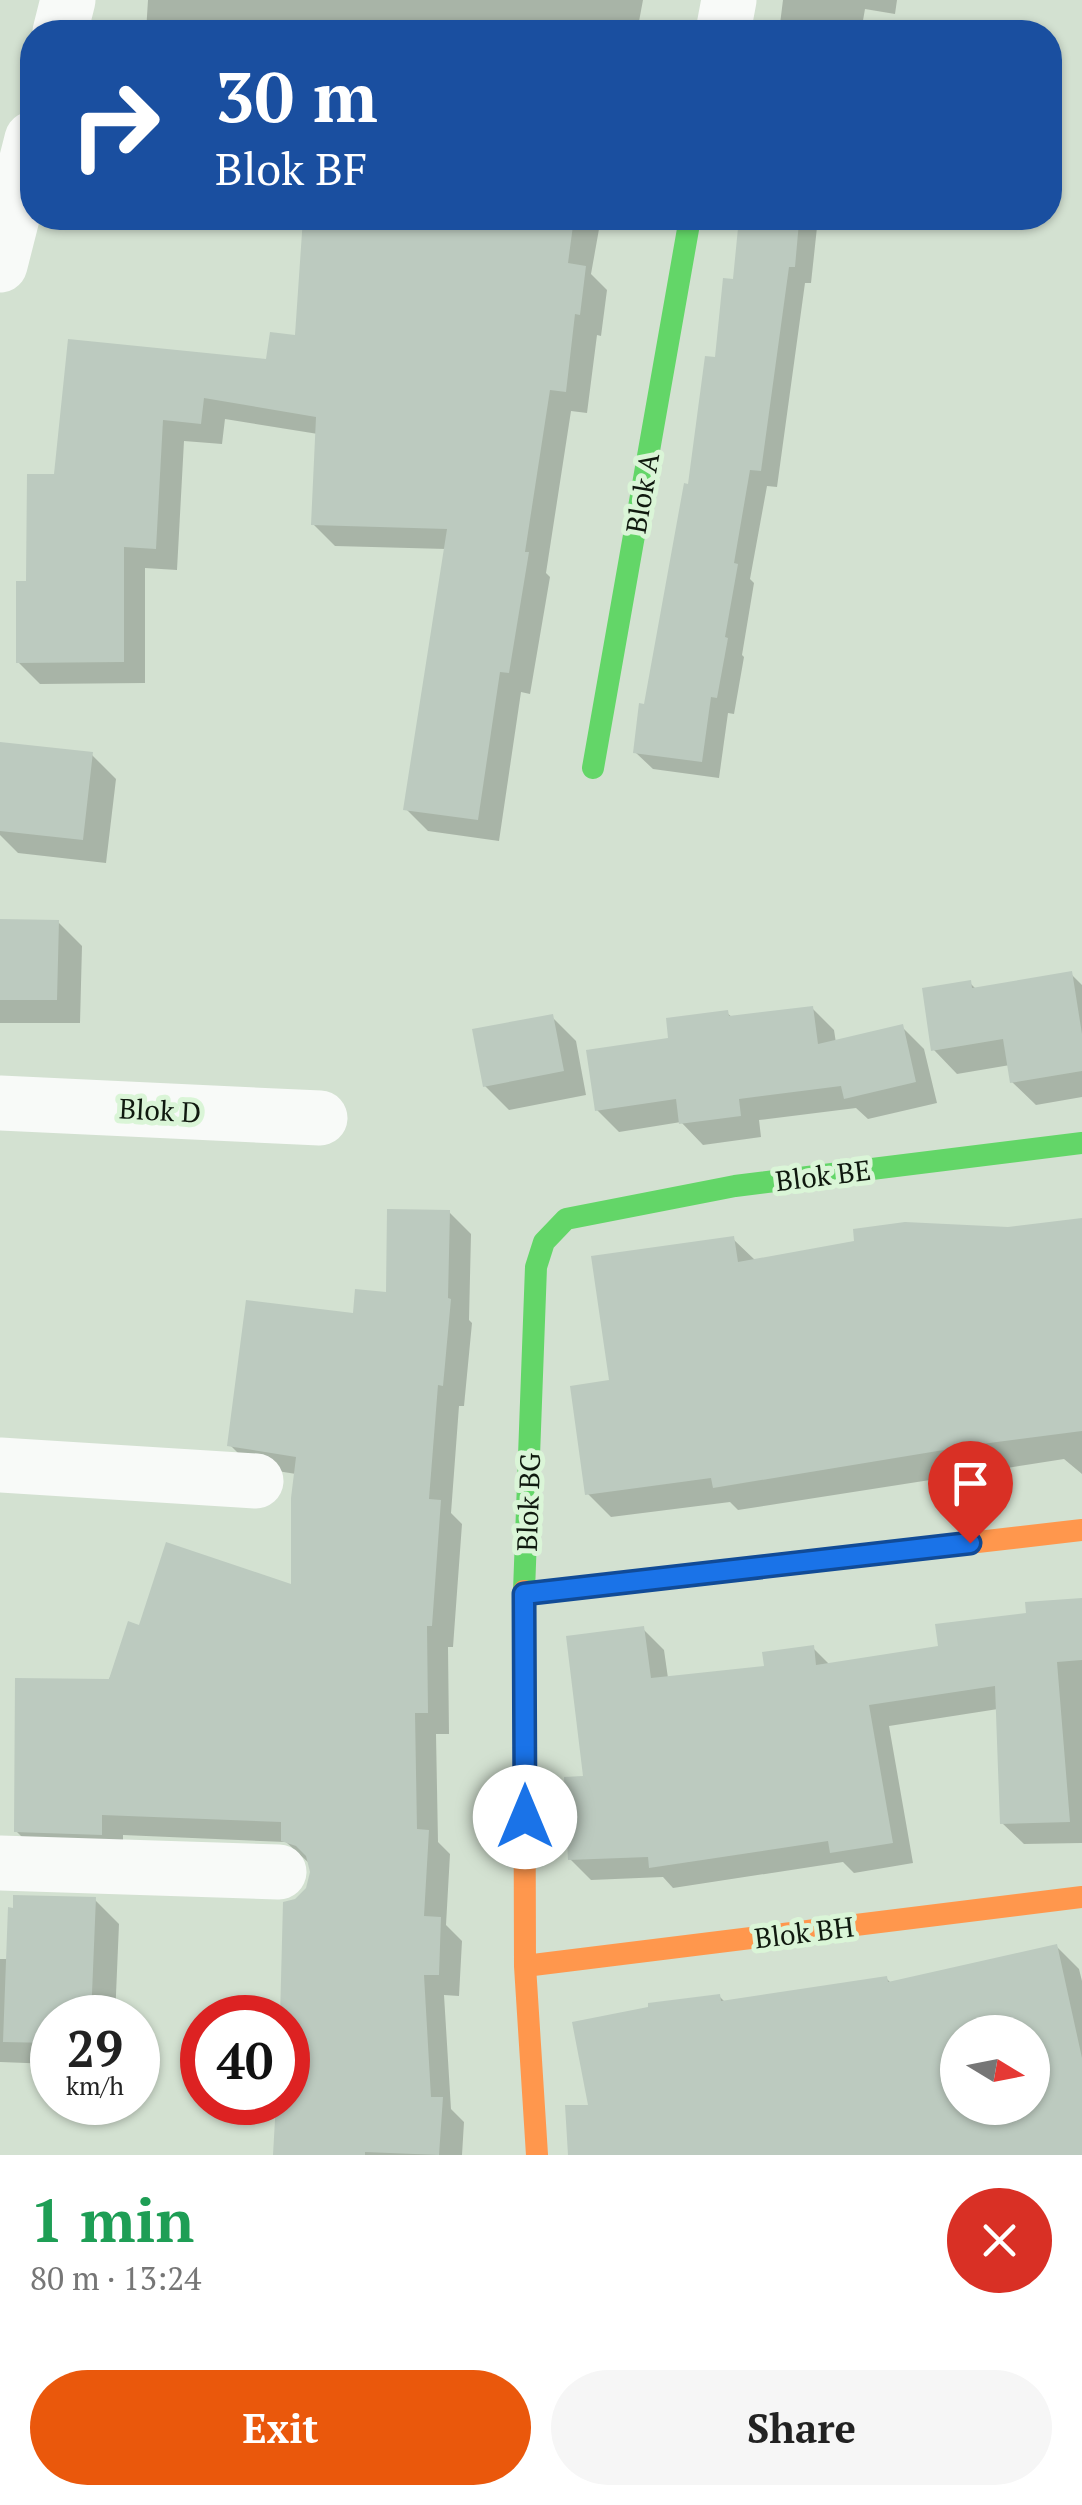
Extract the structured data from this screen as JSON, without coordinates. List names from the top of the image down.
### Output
{
  "streets": {
    "street": [
      "Blok A",
      "Blok D",
      "Blok BE",
      "Blok BG",
      "Blok BH"
    ]
  },
  "crossings": [
    ["Blok BE", "Blok BG"],
    ["Blok BG", "Blok BH"]
  ],
  "north": "right",
  "page": {
    "turn": ["30 m", "Blok BF"],
    "speed": "29 km/h",
    "limit": "40",
    "heading": ["1 min", "80 m · 13:24"],
    "buttons": ["Exit", "Share"]
  }
}
